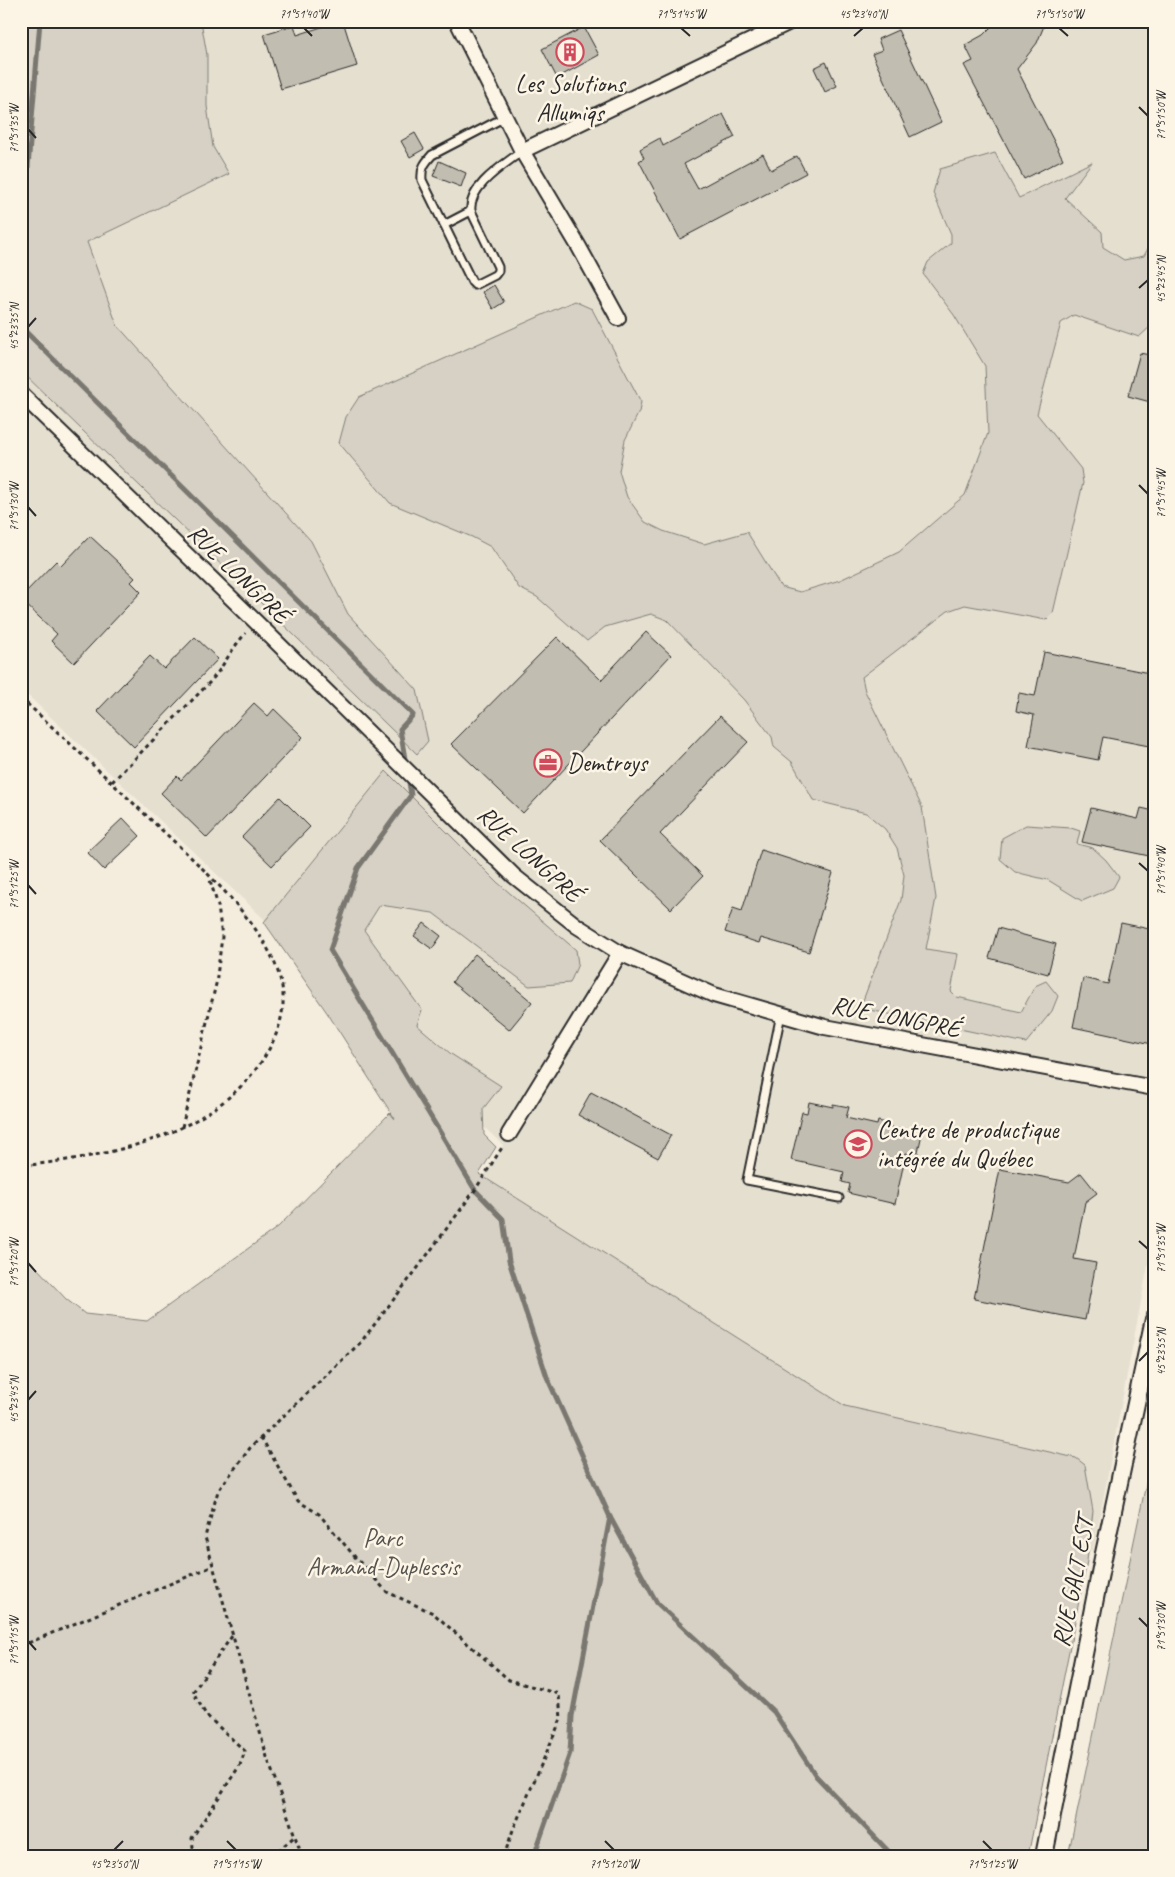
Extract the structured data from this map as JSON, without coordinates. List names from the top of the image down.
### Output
{
  "streets": {
    "street": ["RUE LONGPRÉ", "RUE GALT EST"]
  },
  "parks": ["Parc Armand-Duplessis"],
  "places": {
    "building": ["Les Solutions Allumiqs"],
    "office": ["Demtroys"],
    "school or university": ["Centre de productique intégrée du Québec"]
  },
  "coordinates": [
    "71°51'40\"W",
    "71°51'45\"W",
    "45°23'40\"N",
    "71°51'50\"W",
    "71°51'35\"W",
    "45°23'45\"N",
    "45°23'35\"N",
    "71°51'30\"W",
    "71°51'25\"W",
    "71°51'20\"W",
    "45°23'55\"N",
    "71°51'15\"W",
    "45°23'50\"N"
  ]
}
